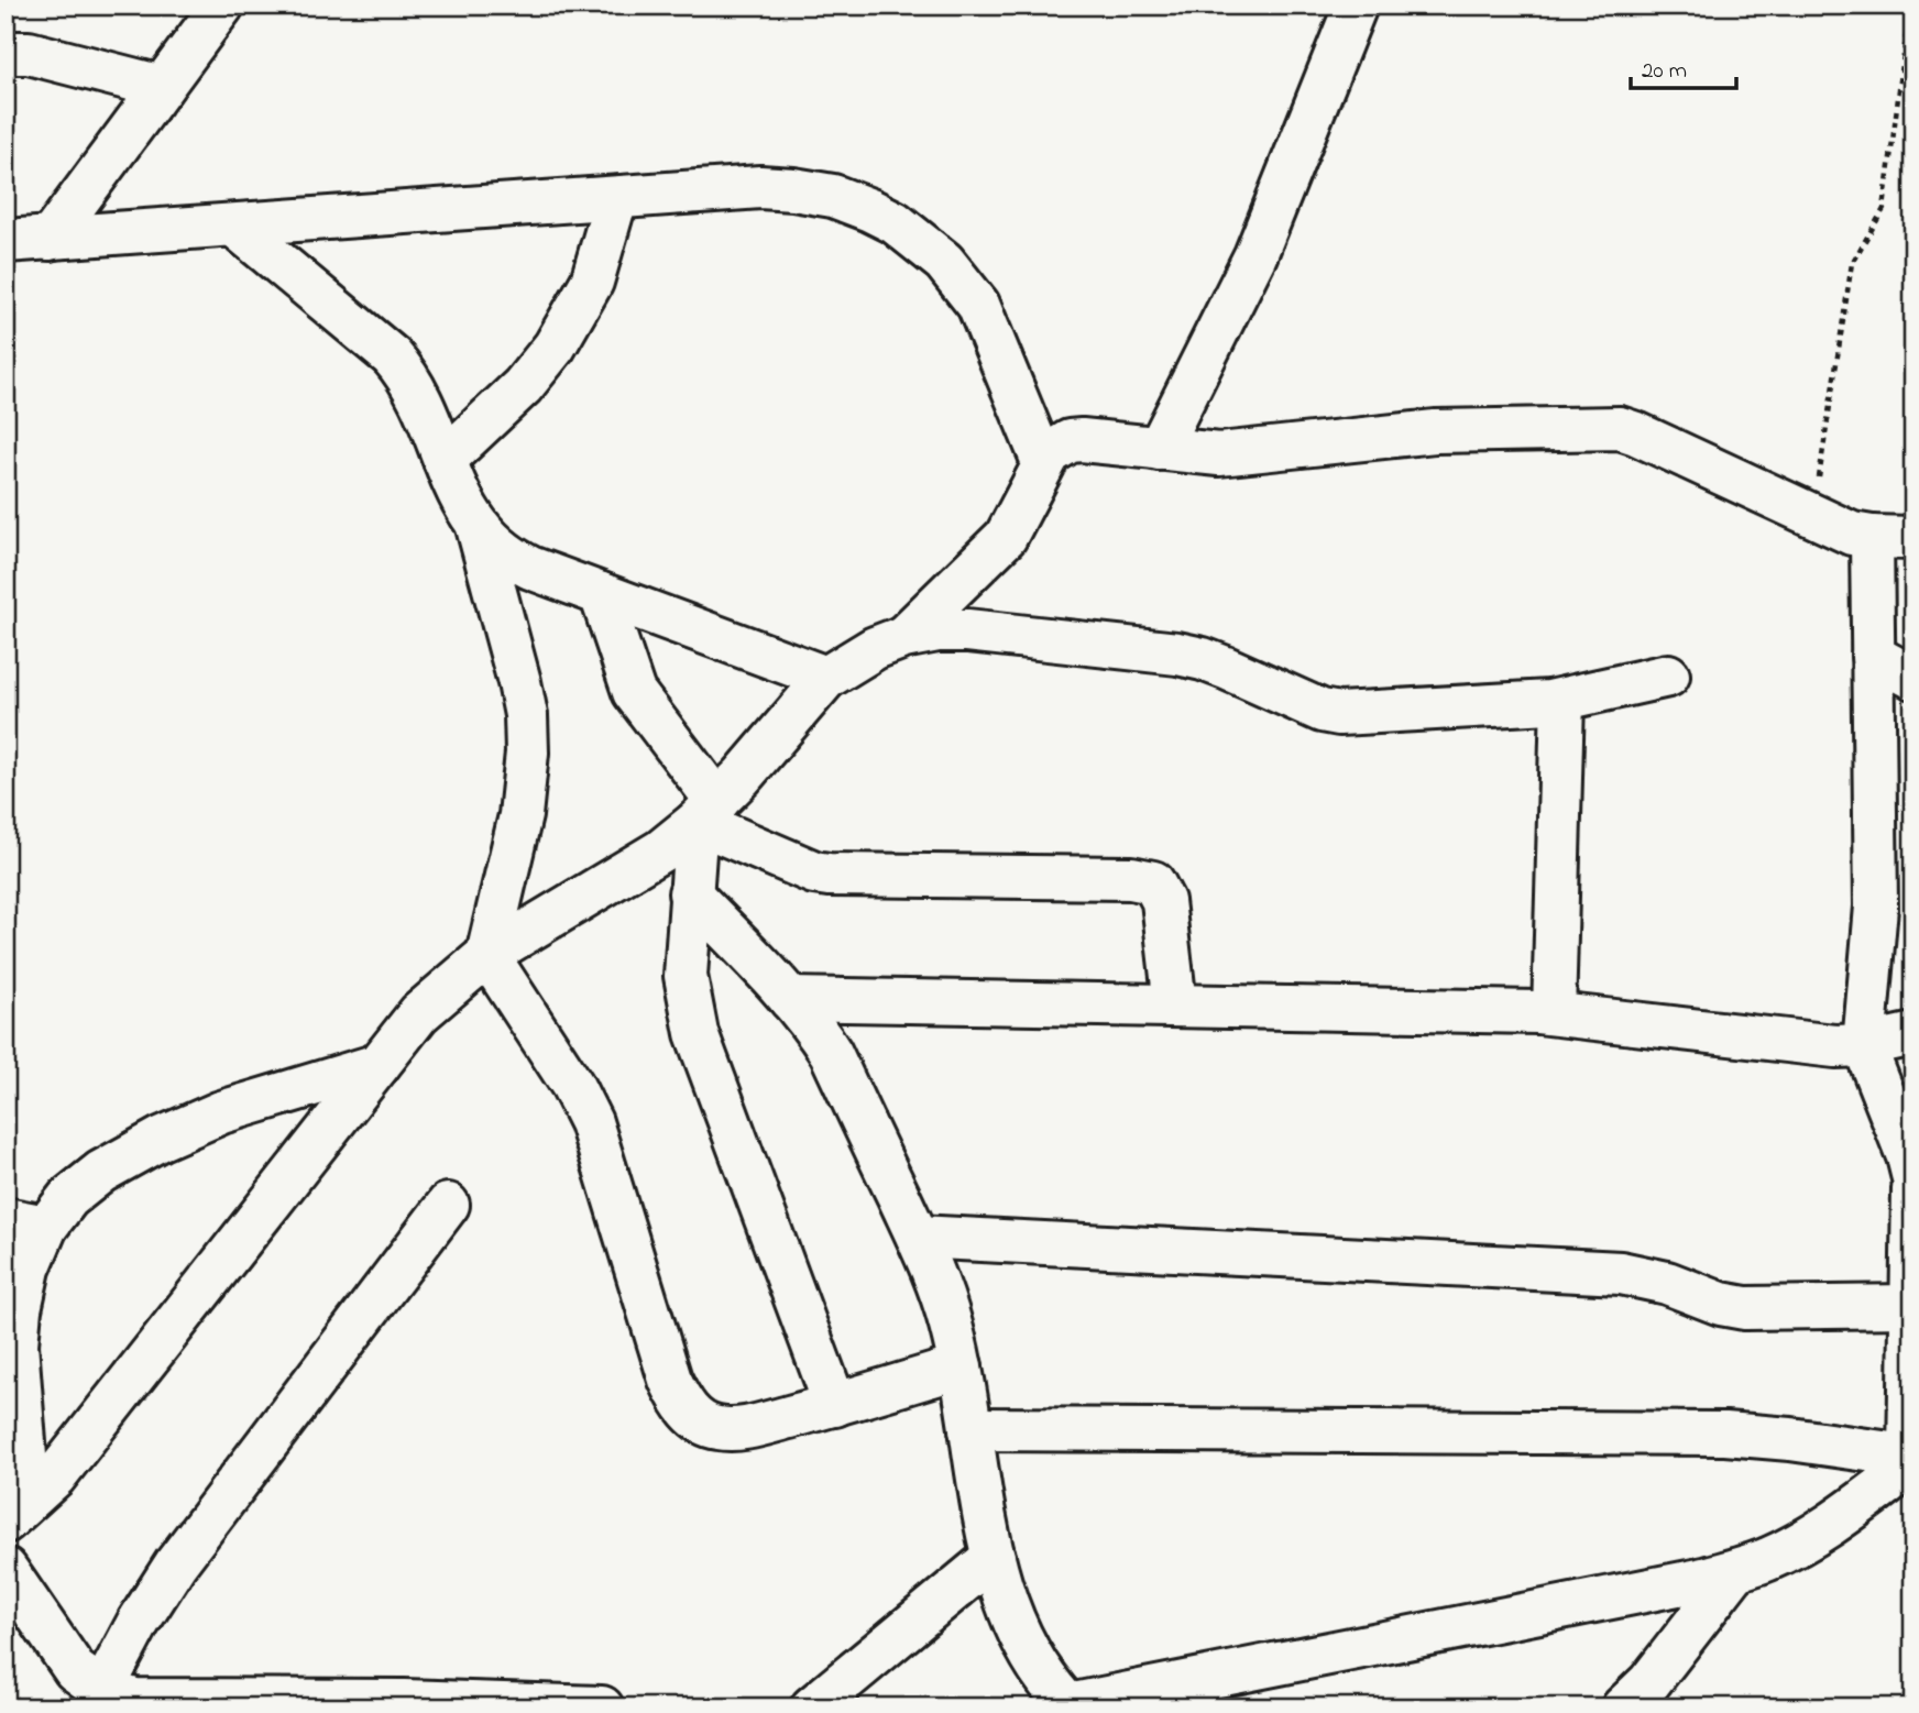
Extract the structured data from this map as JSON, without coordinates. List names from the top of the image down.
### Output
{
  "scale_bar": "20 m"
}
